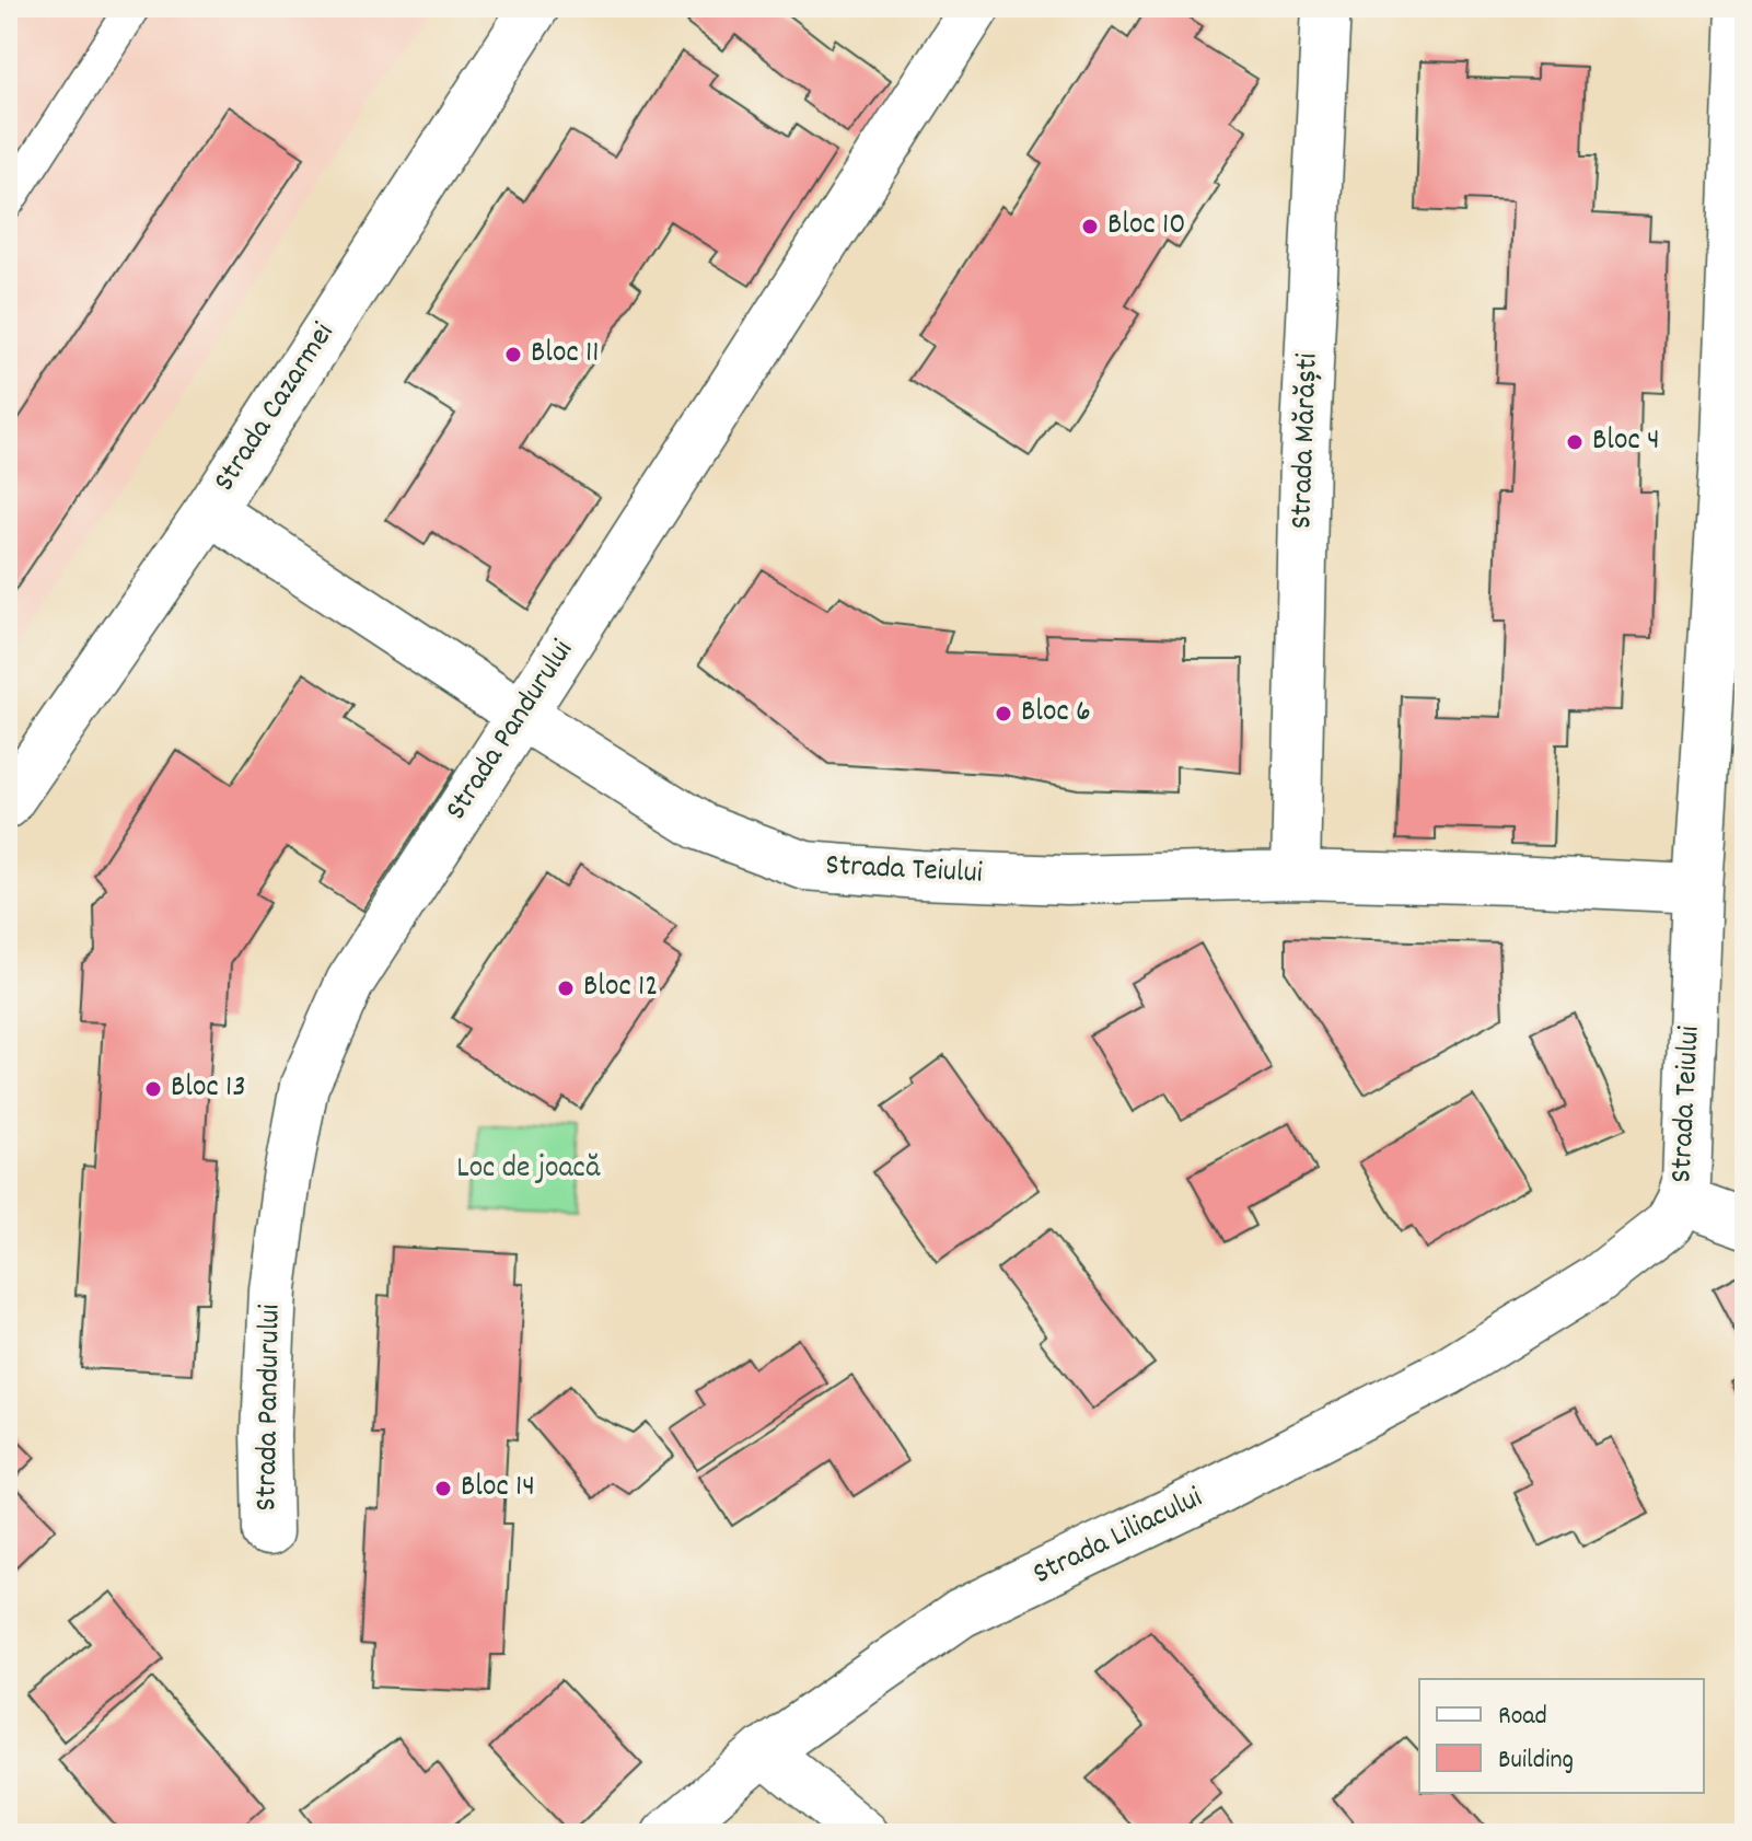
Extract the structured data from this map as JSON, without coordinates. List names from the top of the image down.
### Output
{
  "streets": {
    "street": [
      "Strada Cazarmei",
      "Strada Mărăști",
      "Strada Pandurului",
      "Strada Teiului",
      "Strada Liliacului"
    ]
  },
  "crossings": [
    ["Strada Cazarmei", "Strada Teiului"],
    ["Strada Mărăști", "Strada Teiului"],
    ["Strada Pandurului", "Strada Teiului"],
    ["Strada Teiului", "Strada Liliacului"]
  ],
  "parks": ["Loc de joacă"],
  "places": [
    "Bloc 10",
    "Bloc 11",
    "Bloc 4",
    "Bloc 6",
    "Bloc 12",
    "Bloc 13",
    "Bloc 14"
  ],
  "legend": ["Road", "Building"]
}
